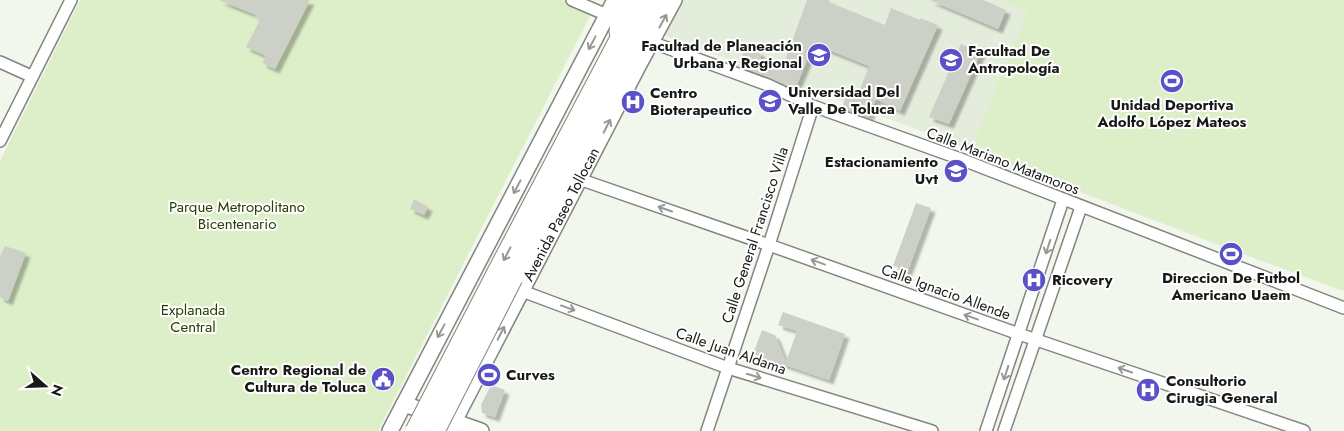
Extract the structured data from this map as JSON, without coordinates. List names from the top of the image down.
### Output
{
  "streets": {
    "highway": ["Avenida Paseo Tollocan"],
    "street": [
      "Calle Mariano Matamoros",
      "Calle General Francisco Villa",
      "Calle Ignacio Allende",
      "Calle Juan Aldama"
    ]
  },
  "crossings": [
    ["Calle Mariano Matamoros", "Avenida Paseo Tollocan"],
    ["Calle Mariano Matamoros", "Calle General Francisco Villa"],
    ["Avenida Paseo Tollocan", "Calle Ignacio Allende"],
    ["Avenida Paseo Tollocan", "Calle Juan Aldama"],
    ["Calle General Francisco Villa", "Calle Ignacio Allende"],
    ["Calle General Francisco Villa", "Calle Juan Aldama"]
  ],
  "one_way": ["Calle Ignacio Allende", "Calle Juan Aldama"],
  "parks": ["Parque Metropolitano Bicentenario", "Explanada Central"],
  "places": {
    "school or university": [
      "Facultad de Planeación Urbana y Regional",
      "Facultad De Antropología",
      "Universidad Del Valle De Toluca",
      "Estacionamiento Uvt"
    ],
    "sports": ["Unidad Deportiva Adolfo López Mateos", "Direccion De Futbol Americano Uaem", "Curves"],
    "hospital": ["Centro Bioterapeutico", "Ricovery", "Consultorio Cirugia General"],
    "public building": ["Centro Regional de Cultura de Toluca"]
  },
  "north": "right"
}
